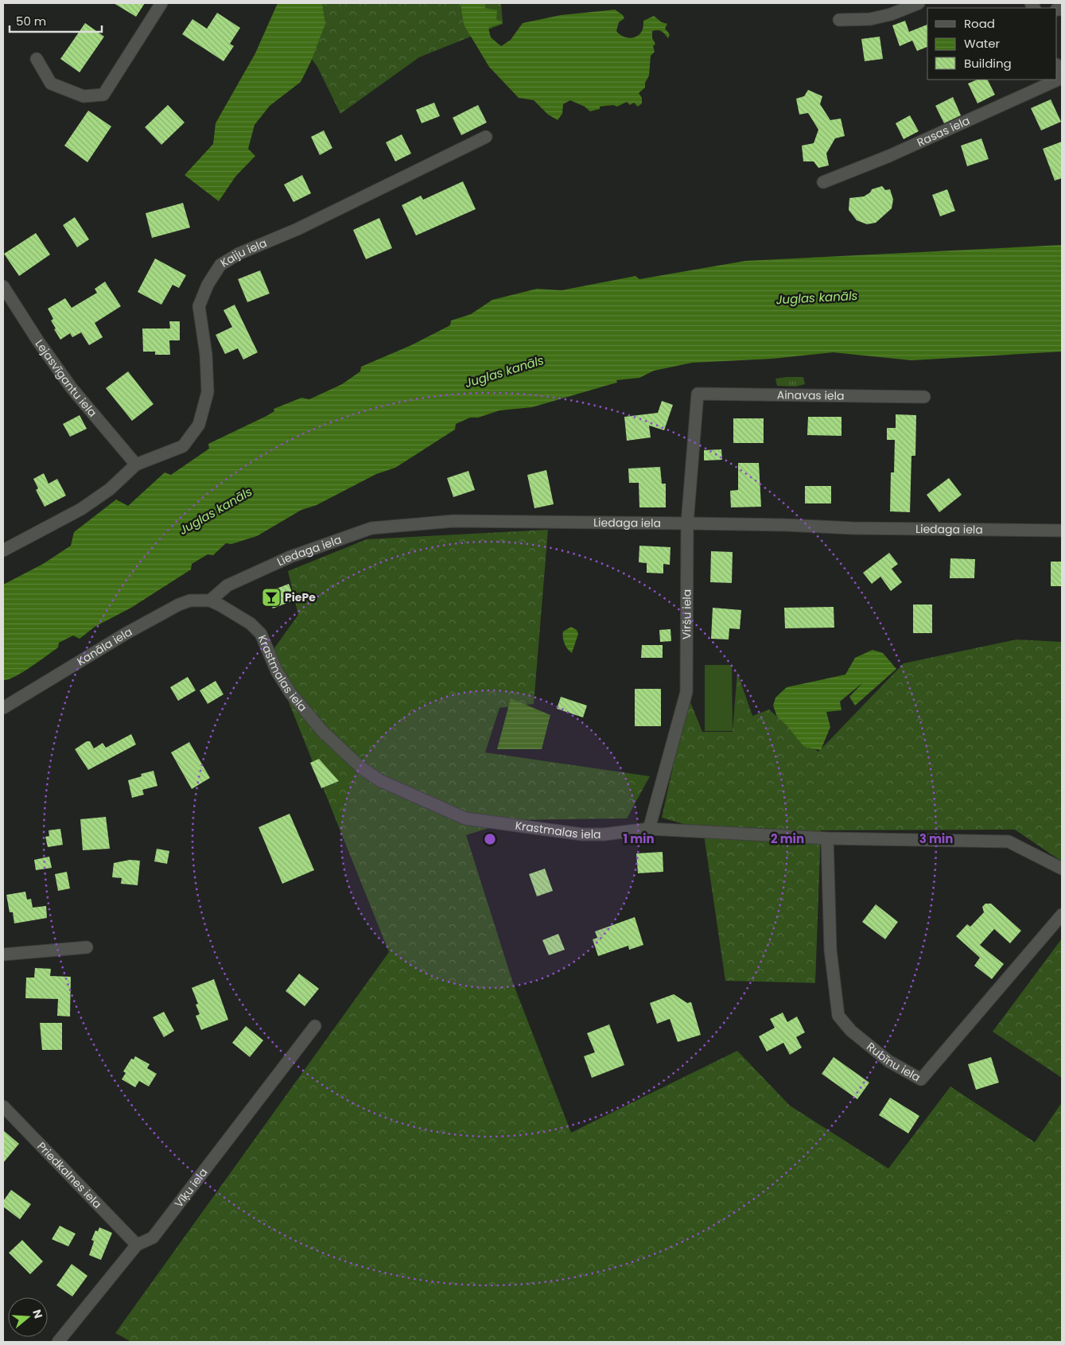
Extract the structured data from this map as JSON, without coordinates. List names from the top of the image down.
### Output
{
  "streets": {
    "street": [
      "Rasas iela",
      "Kaiju iela",
      "Lejasvīgantu iela",
      "Ainavas iela",
      "Liedaga iela",
      "Viršu iela",
      "Kanāla iela",
      "Krastmalas iela",
      "Rubīnu iela",
      "Priedkalnes iela",
      "Vīķu iela"
    ]
  },
  "crossings": [
    ["Kaiju iela", "Lejasvīgantu iela"],
    ["Ainavas iela", "Viršu iela"],
    ["Liedaga iela", "Viršu iela"],
    ["Liedaga iela", "Kanāla iela"],
    ["Liedaga iela", "Krastmalas iela"],
    ["Viršu iela", "Krastmalas iela"],
    ["Kanāla iela", "Krastmalas iela"],
    ["Krastmalas iela", "Rubīnu iela"],
    ["Priedkalnes iela", "Vīķu iela"]
  ],
  "water": ["Juglas kanāls"],
  "places": {
    "bar": ["PiePe"]
  },
  "legend": ["Road", "Water", "Building"],
  "scale_bar": "50 m",
  "north": "right",
  "rings": ["1 min", "2 min", "3 min"]
}
